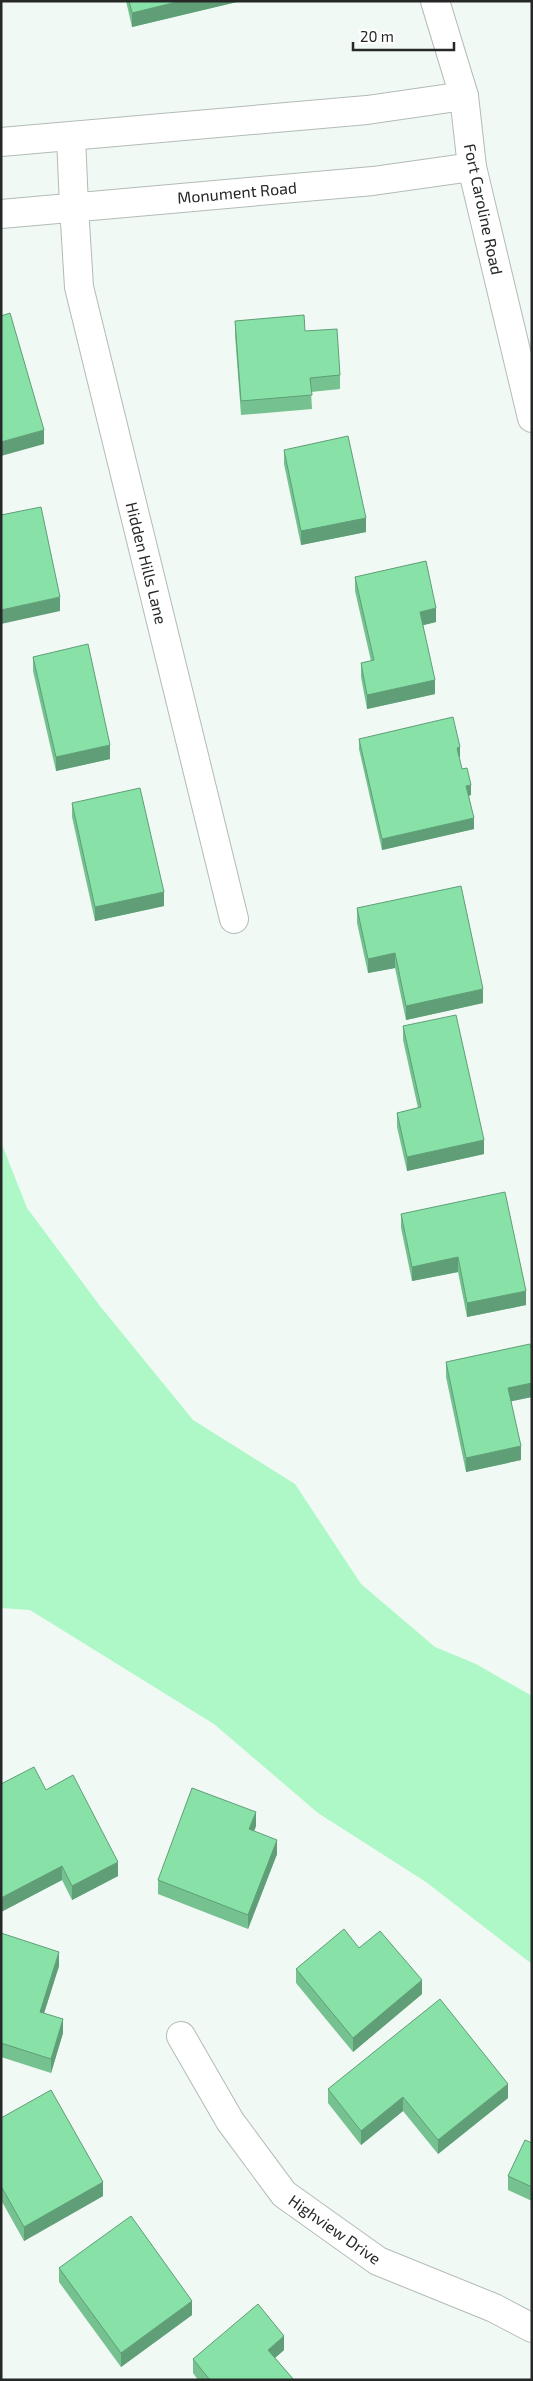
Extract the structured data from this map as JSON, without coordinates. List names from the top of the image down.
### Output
{
  "streets": {
    "street": [
      "Monument Road",
      "Fort Caroline Road",
      "Hidden Hills Lane",
      "Highview Drive"
    ]
  },
  "crossings": [
    ["Monument Road", "Fort Caroline Road"],
    ["Monument Road", "Hidden Hills Lane"]
  ],
  "scale_bar": "20 m"
}
